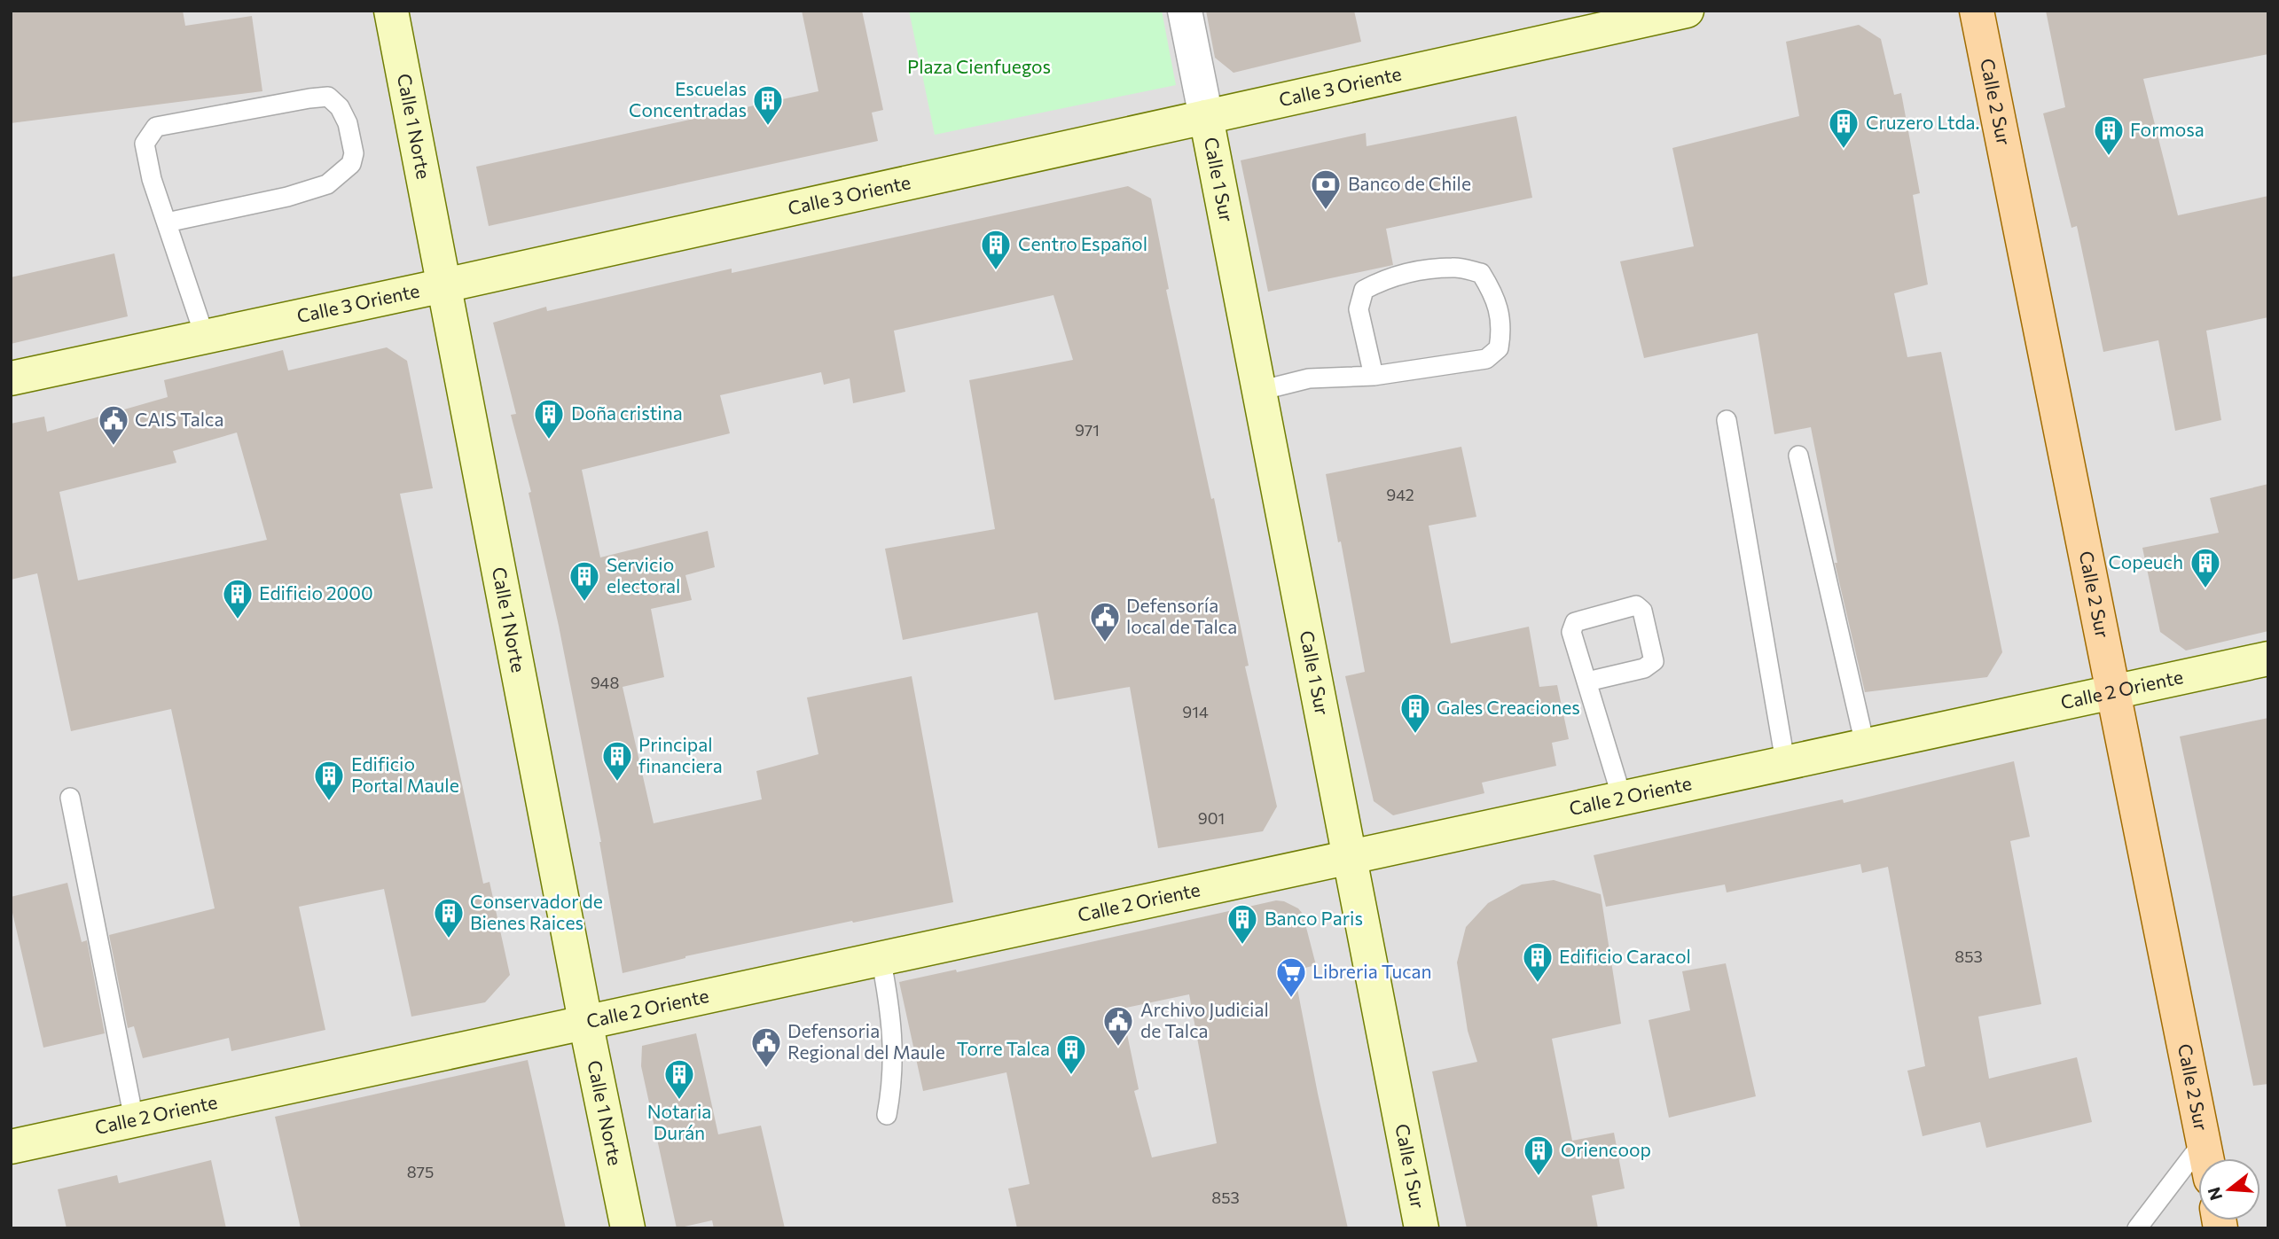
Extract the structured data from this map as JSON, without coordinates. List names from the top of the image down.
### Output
{
  "streets": {
    "main road": ["Calle 2 Sur"],
    "street": [
      "Calle 3 Oriente",
      "Calle 1 Norte",
      "Calle 1 Sur",
      "Calle 2 Oriente"
    ]
  },
  "crossings": [
    ["Calle 3 Oriente", "Calle 1 Norte"],
    ["Calle 3 Oriente", "Calle 1 Sur"],
    ["Calle 2 Sur", "Calle 2 Oriente"],
    ["Calle 1 Norte", "Calle 2 Oriente"],
    ["Calle 1 Sur", "Calle 2 Oriente"]
  ],
  "parks": ["Plaza Cienfuegos"],
  "places": {
    "building": [
      "Escuelas Concentradas",
      "Cruzero Ltda.",
      "Formosa",
      "Centro Español",
      "Doña cristina",
      "Copeuch",
      "Servicio electoral",
      "Edificio 2000",
      "Gales Creaciones",
      "Principal financiera",
      "Edificio Portal Maule",
      "Conservador de Bienes Raices",
      "Banco Paris",
      "Edificio Caracol",
      "Torre Talca",
      "Notaria Durán",
      "Oriencoop"
    ],
    "bank": ["Banco de Chile"],
    "public building": [
      "CAIS Talca",
      "Defensoría local de Talca",
      "Archivo Judicial de Talca",
      "Defensoria Regional del Maule"
    ],
    "supermarket": ["Libreria Tucan"]
  },
  "house_numbers": [
    "971",
    "942",
    "948",
    "914",
    "901",
    "853",
    "875",
    "853"
  ],
  "north": "left"
}
